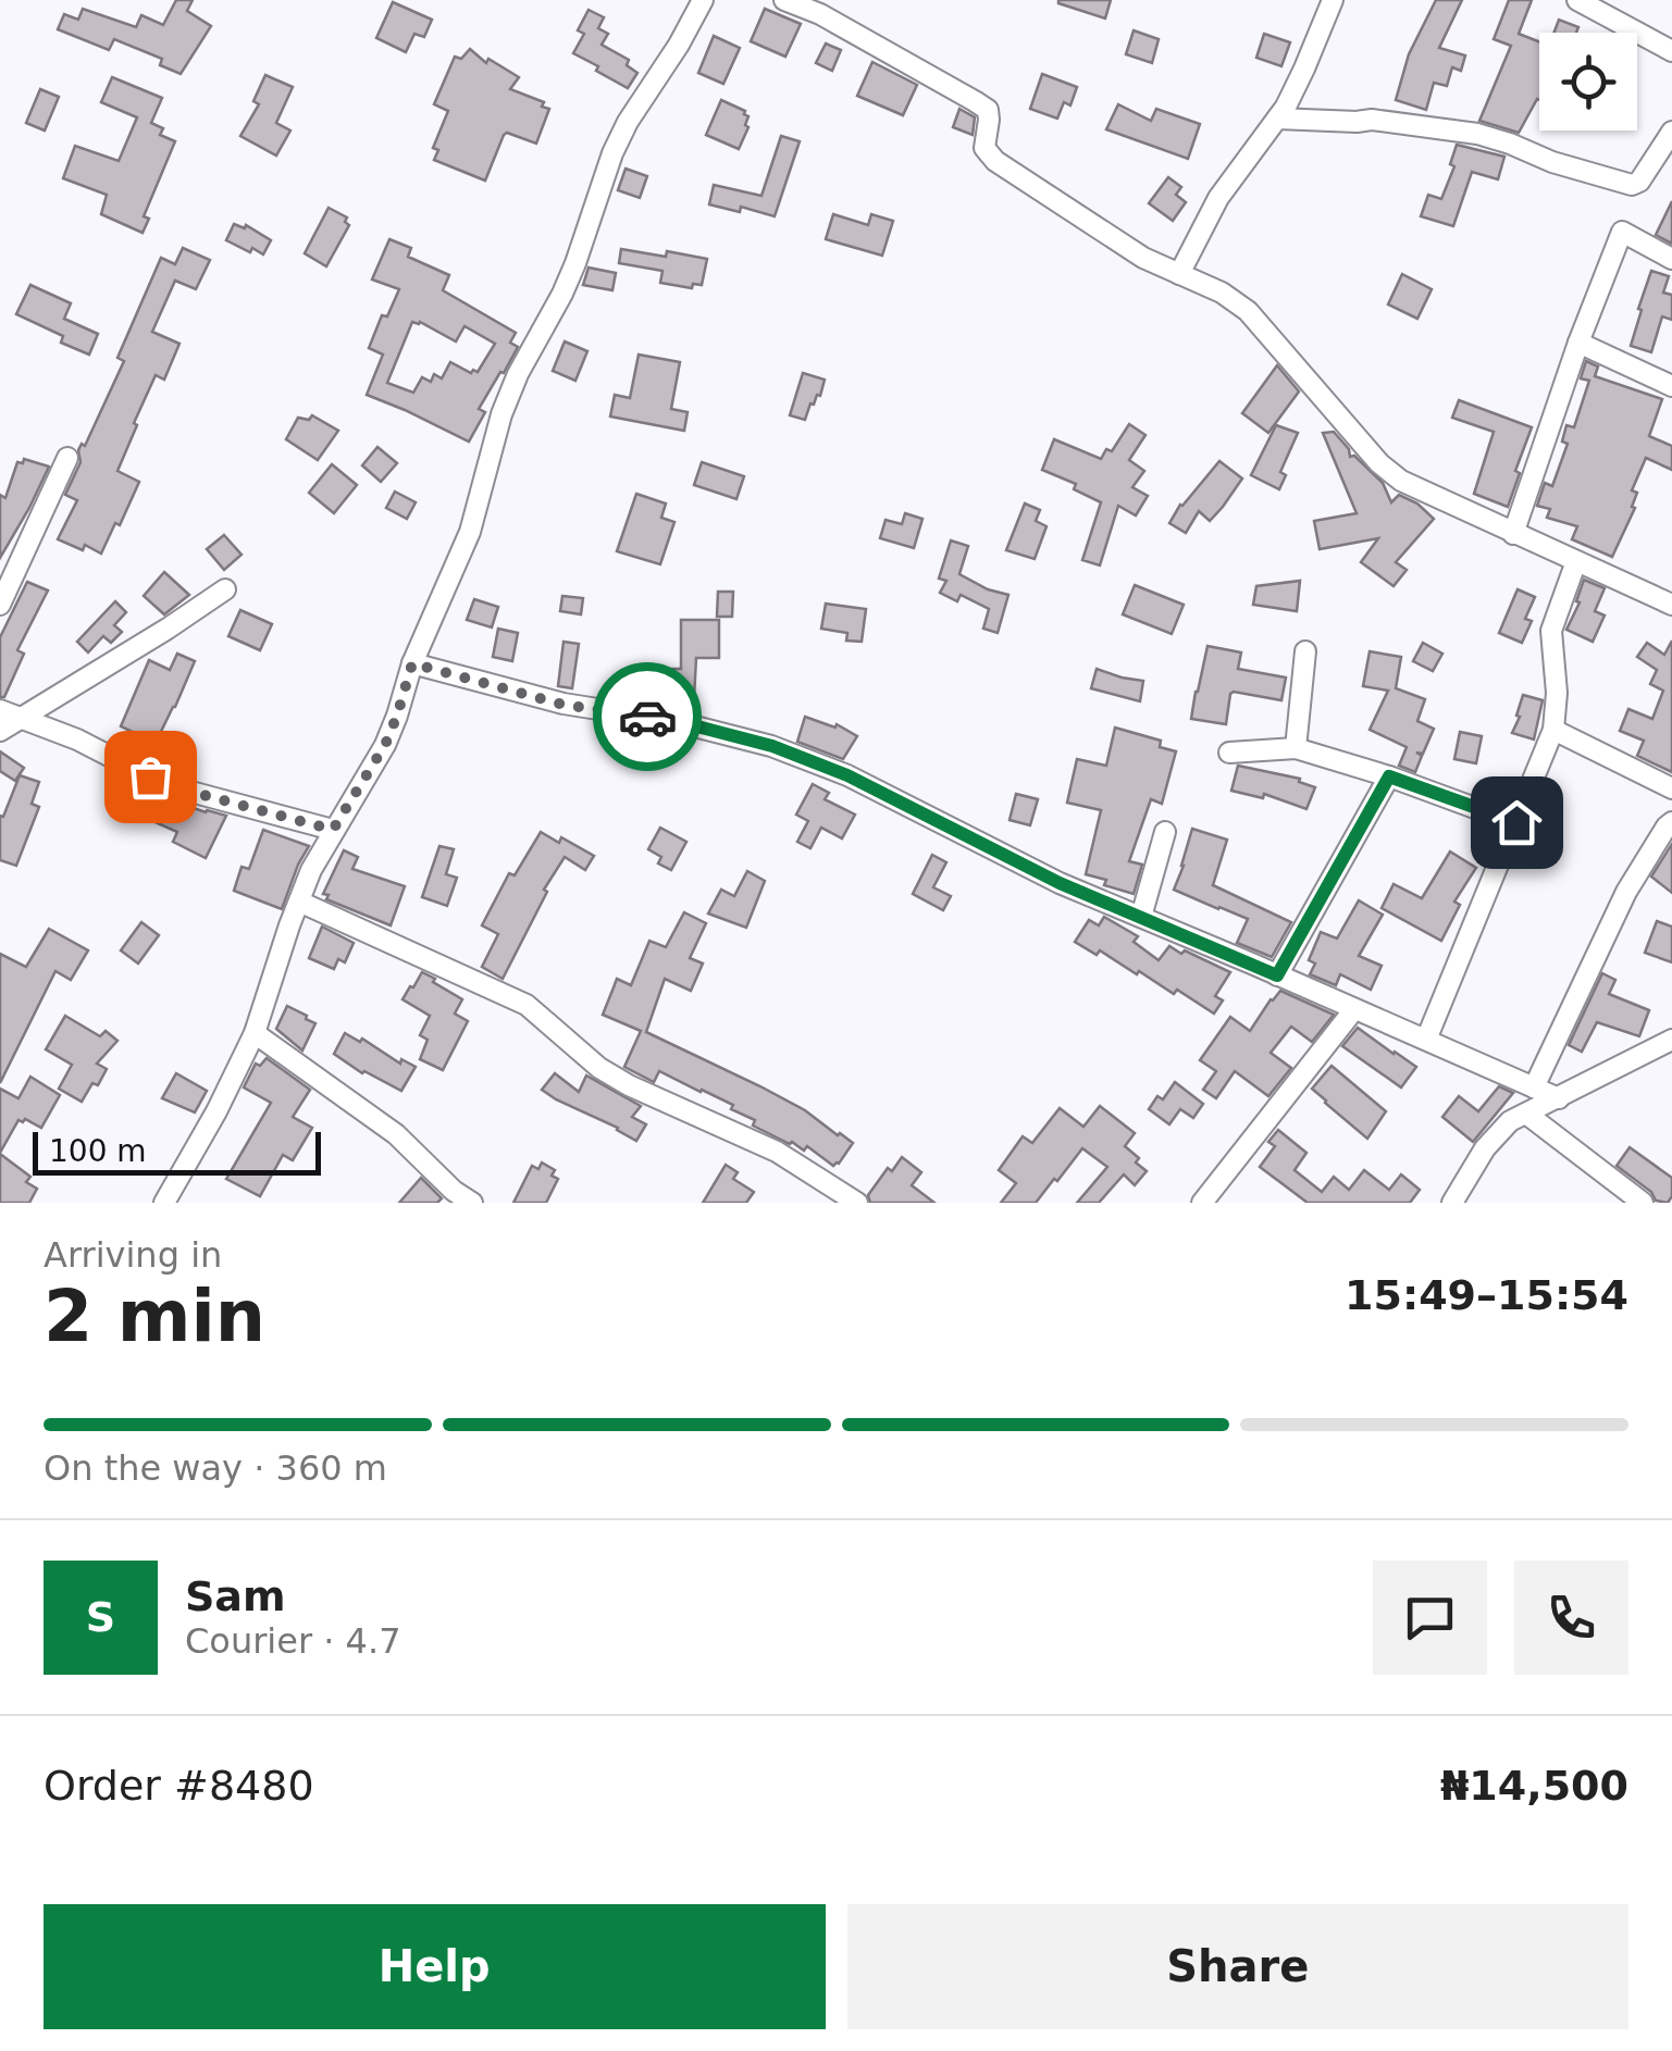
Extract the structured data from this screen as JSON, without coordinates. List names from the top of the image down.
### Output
{
  "scale_bar": "100 m",
  "page": {
    "scale": "100 m",
    "heading": ["2 min", "Arriving in", "15:49–15:54"],
    "panel": [
      "Sam",
      "Courier · 4.7",
      "Order #8480",
      "₦14,500"
    ],
    "bar": "On the way · 360 m",
    "round": "S",
    "buttons": ["Help", "Share"]
  }
}
